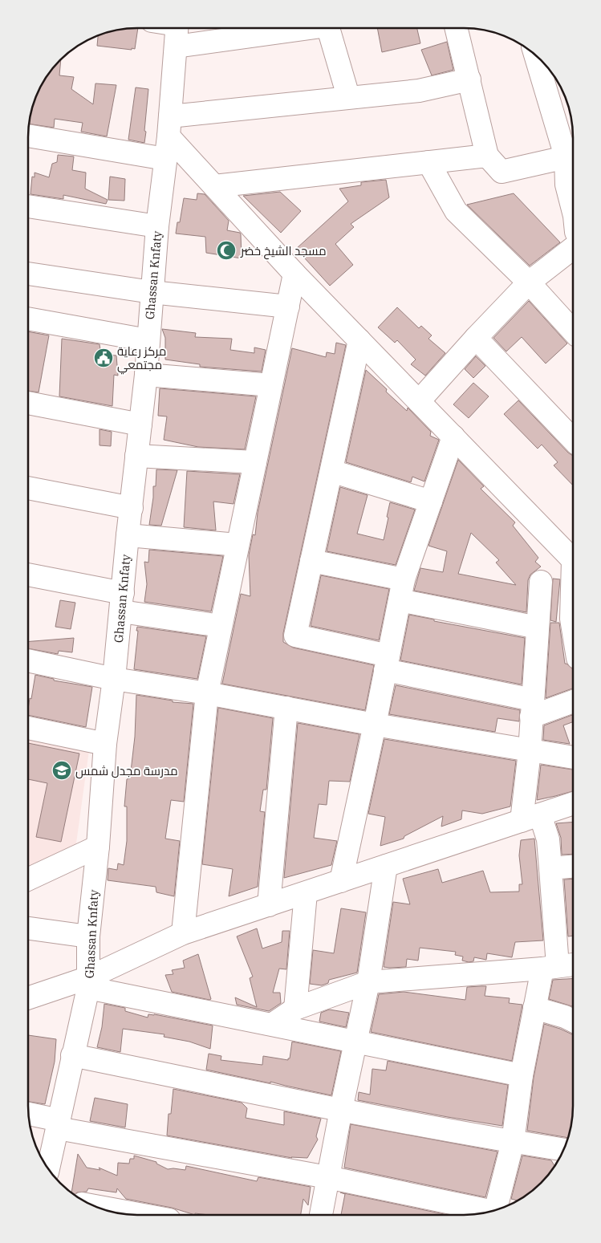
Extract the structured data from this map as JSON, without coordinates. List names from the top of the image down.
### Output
{
  "streets": {
    "street": ["Ghassan Knfaty"]
  },
  "places": {
    "mosque": ["مسجد الشيخ خضر"],
    "public building": ["مركز رعاية مجتمعي"],
    "school or university": ["مدرسة مجدل شمس"]
  }
}
